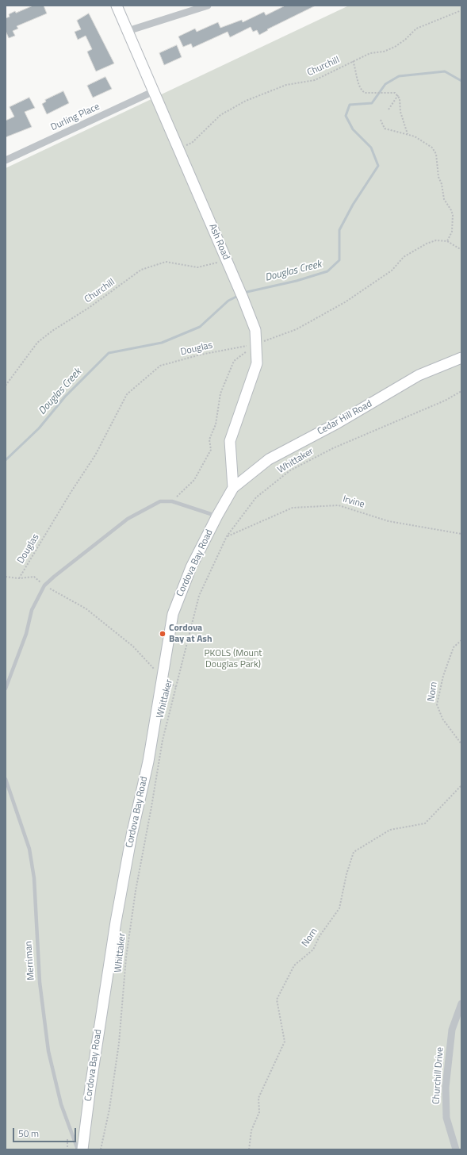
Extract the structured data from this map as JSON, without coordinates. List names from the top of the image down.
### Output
{
  "streets": {
    "main road": ["Ash Road", "Cedar Hill Road", "Cordova Bay Road"],
    "street": ["Durling Place", "Churchill Drive"],
    "lane": ["Merriman"],
    "path": [
      "Churchill",
      "Douglas",
      "Whittaker",
      "Irvine",
      "Norn"
    ]
  },
  "crossings": [
    ["Churchill", "Ash Road"],
    ["Durling Place", "Ash Road"],
    ["Ash Road", "Douglas"],
    ["Ash Road", "Cedar Hill Road"],
    ["Ash Road", "Cordova Bay Road"],
    ["Cedar Hill Road", "Cordova Bay Road"],
    ["Whittaker", "Irvine"]
  ],
  "water": ["Douglas Creek"],
  "parks": ["PKOLS (Mount Douglas Park)"],
  "places": ["Cordova Bay at Ash"],
  "scale_bar": "50 m"
}
